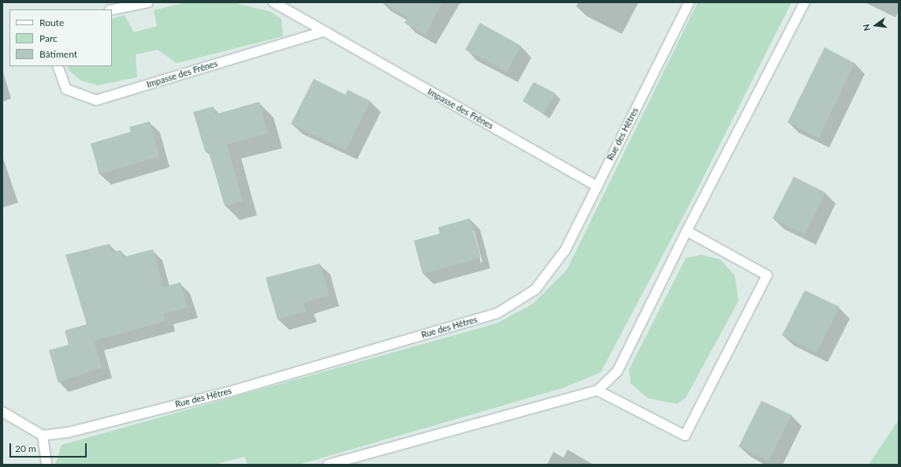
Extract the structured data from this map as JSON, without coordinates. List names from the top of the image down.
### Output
{
  "streets": {
    "street": ["Impasse des Frênes", "Rue des Hêtres"]
  },
  "crossings": [
    ["Impasse des Frênes", "Rue des Hêtres"]
  ],
  "legend": ["Route", "Parc", "Bâtiment"],
  "scale_bar": "20 m",
  "north": "left"
}
